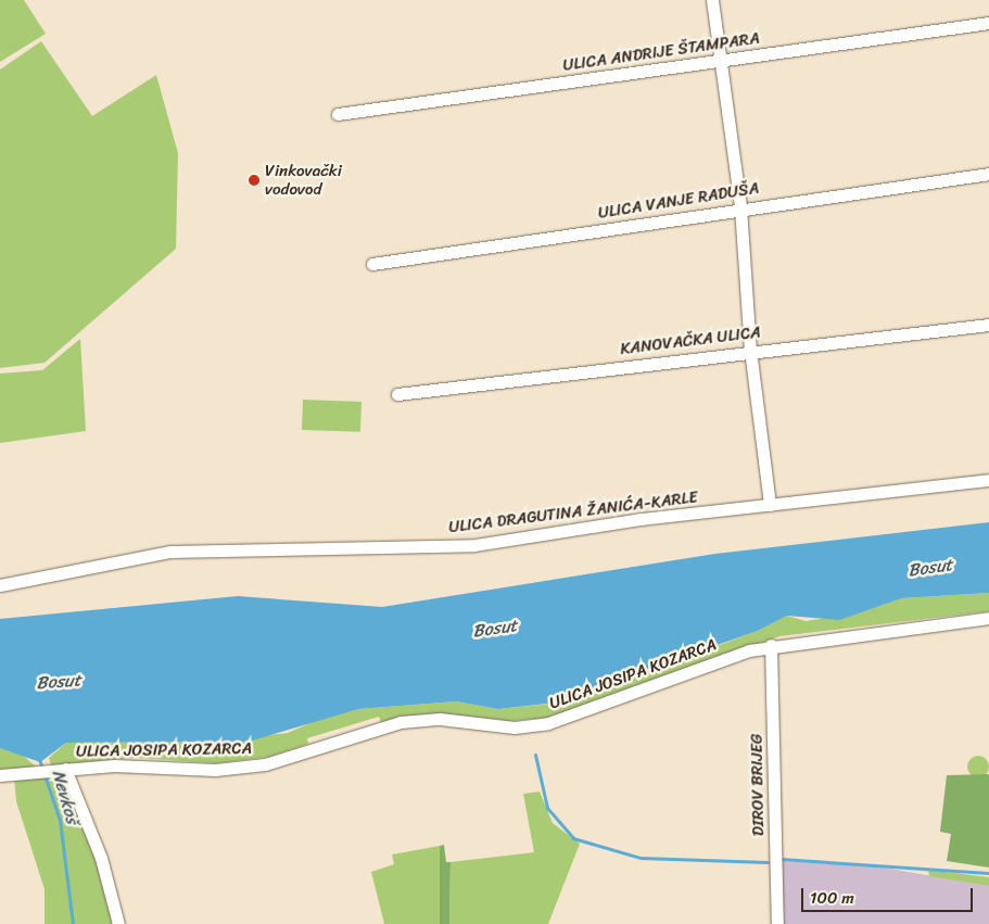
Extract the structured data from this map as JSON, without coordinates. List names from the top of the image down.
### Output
{
  "streets": {
    "street": [
      "ULICA ANDRIJE ŠTAMPARA",
      "ULICA VANJE RADUŠA",
      "KANOVAČKA ULICA",
      "ULICA DRAGUTINA ŽANIĆA-KARLE",
      "ULICA JOSIPA KOZARCA",
      "DIROV BRIJEG"
    ]
  },
  "crossings": [
    ["ULICA JOSIPA KOZARCA", "DIROV BRIJEG"]
  ],
  "water": ["Bosut", "Nevkoš"],
  "places": ["Vinkovački vodovod"],
  "scale_bar": "100 m"
}
